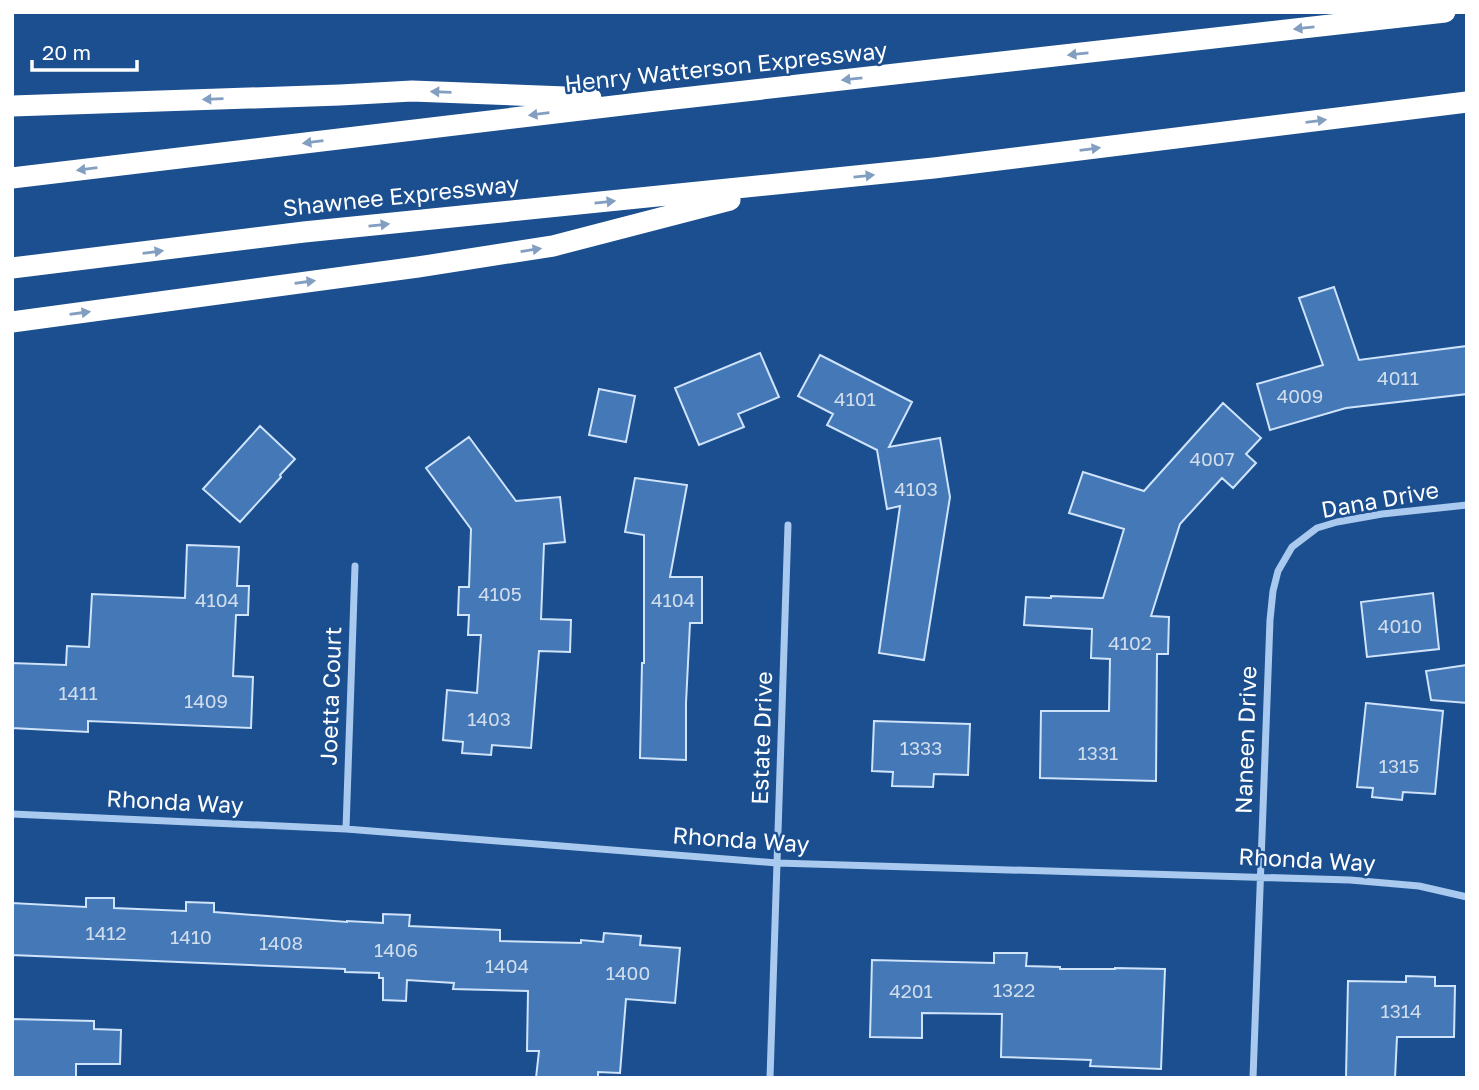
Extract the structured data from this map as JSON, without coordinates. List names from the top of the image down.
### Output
{
  "streets": {
    "highway": ["Henry Watterson Expressway", "Shawnee Expressway"],
    "street": [
      "Dana Drive",
      "Joetta Court",
      "Estate Drive",
      "Naneen Drive",
      "Rhonda Way"
    ]
  },
  "crossings": [
    ["Dana Drive", "Naneen Drive"],
    ["Joetta Court", "Rhonda Way"],
    ["Estate Drive", "Rhonda Way"],
    ["Naneen Drive", "Rhonda Way"]
  ],
  "house_numbers": [
    "4011",
    "4009",
    "4101",
    "4007",
    "4103",
    "4105",
    "4104",
    "4104",
    "4010",
    "4102",
    "1411",
    "1409",
    "1403",
    "1333",
    "1331",
    "1315",
    "1412",
    "1410",
    "1408",
    "1406",
    "1404",
    "1400",
    "1322",
    "4201",
    "1314"
  ],
  "scale_bar": "20 m"
}
